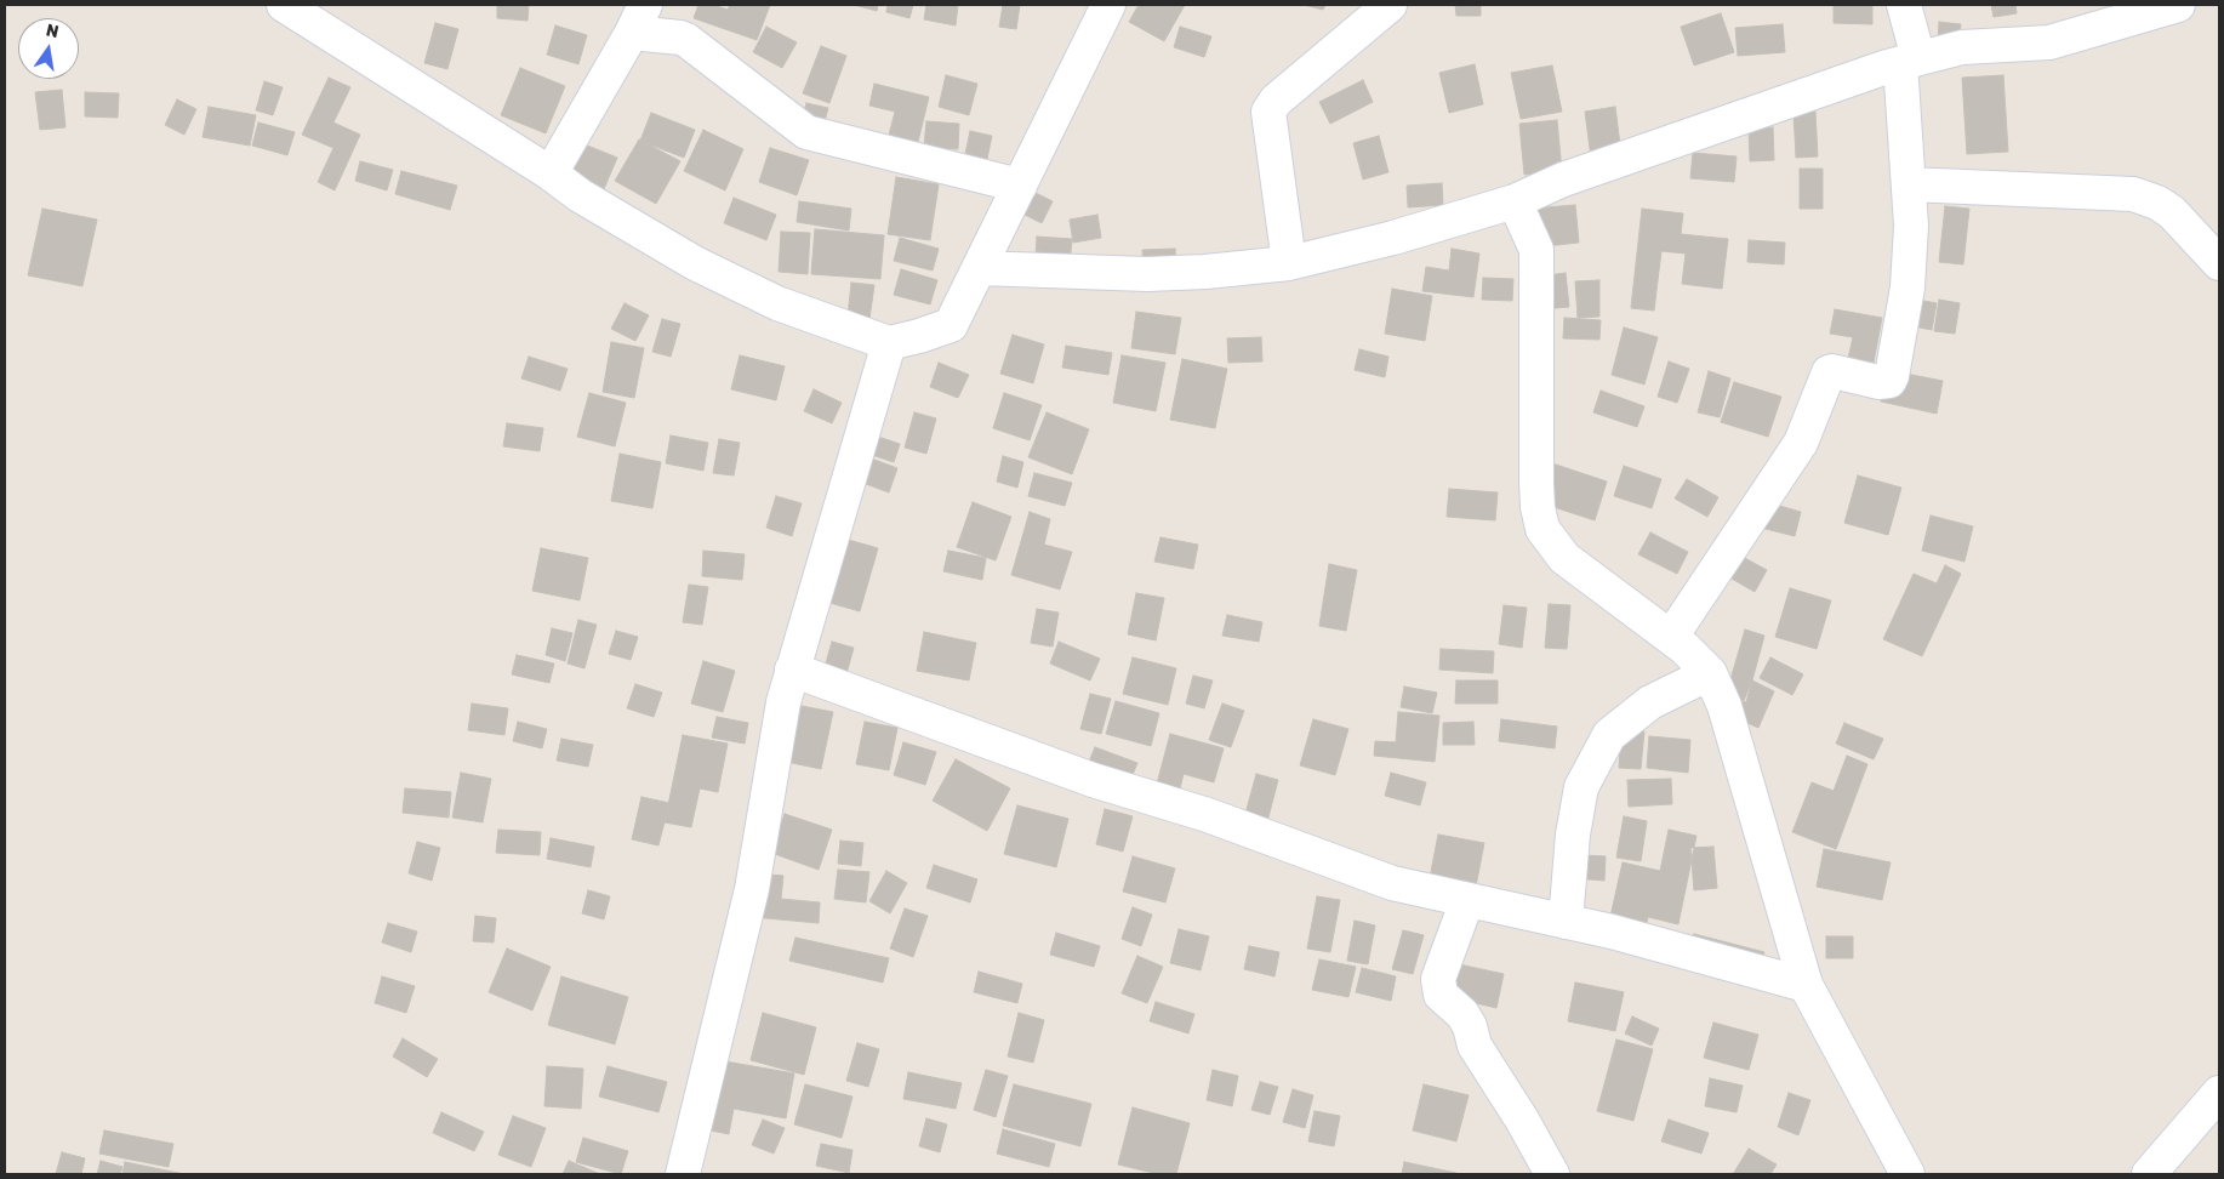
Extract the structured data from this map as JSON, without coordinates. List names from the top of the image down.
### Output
{
  "north": "top"
}
